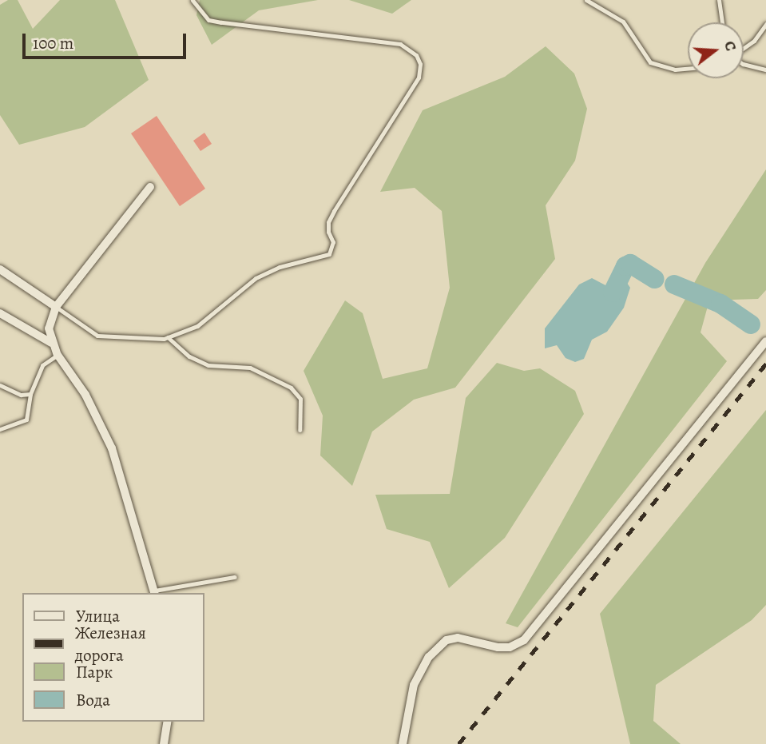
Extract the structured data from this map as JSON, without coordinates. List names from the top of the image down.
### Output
{
  "legend": [
    "Улица",
    "Железная дорога",
    "Парк",
    "Вода"
  ],
  "scale_bar": "100 m",
  "north": "right"
}
